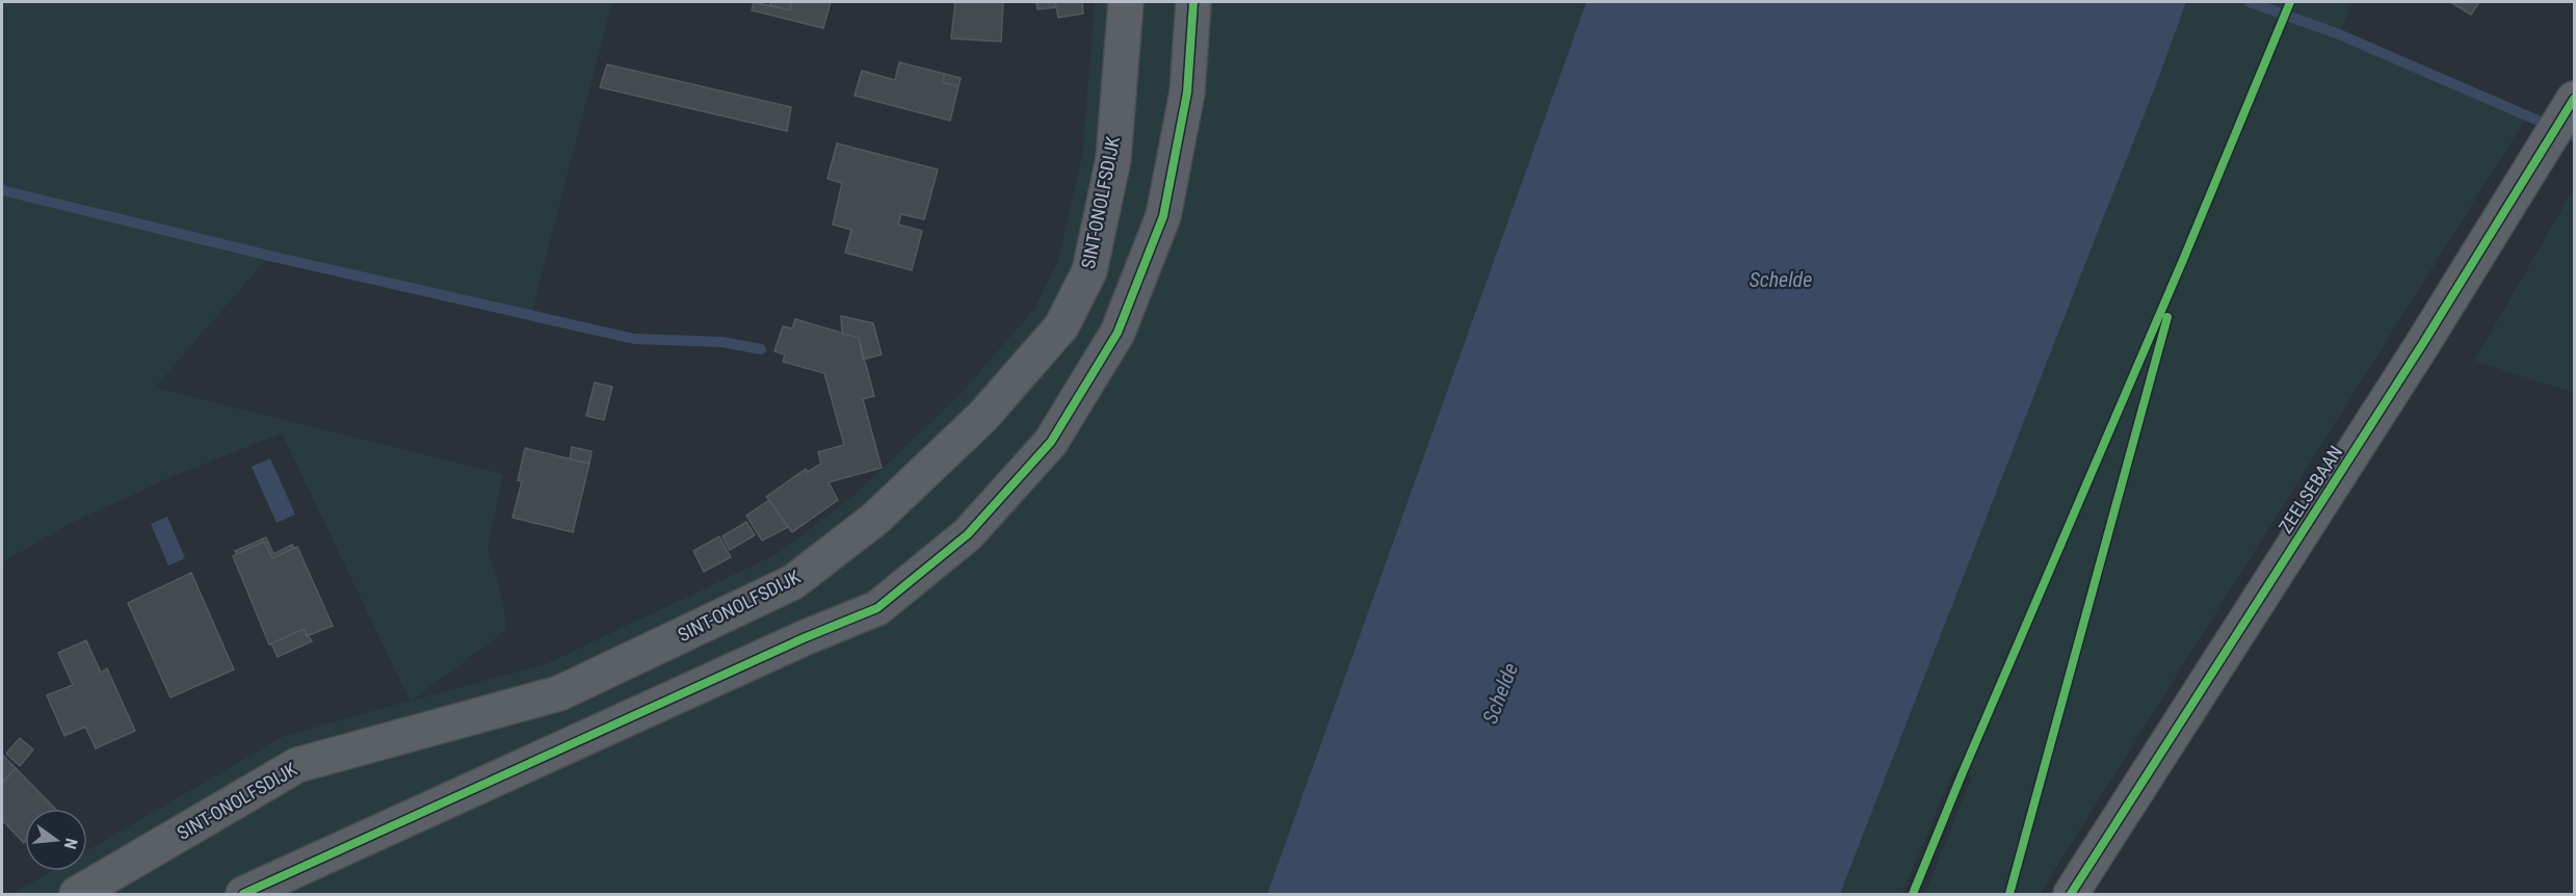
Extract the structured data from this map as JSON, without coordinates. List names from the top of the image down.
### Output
{
  "streets": {
    "main road": ["ZEELSEBAAN"],
    "street": ["SINT-ONOLFSDIJK"]
  },
  "water": ["Schelde"],
  "north": "right"
}
